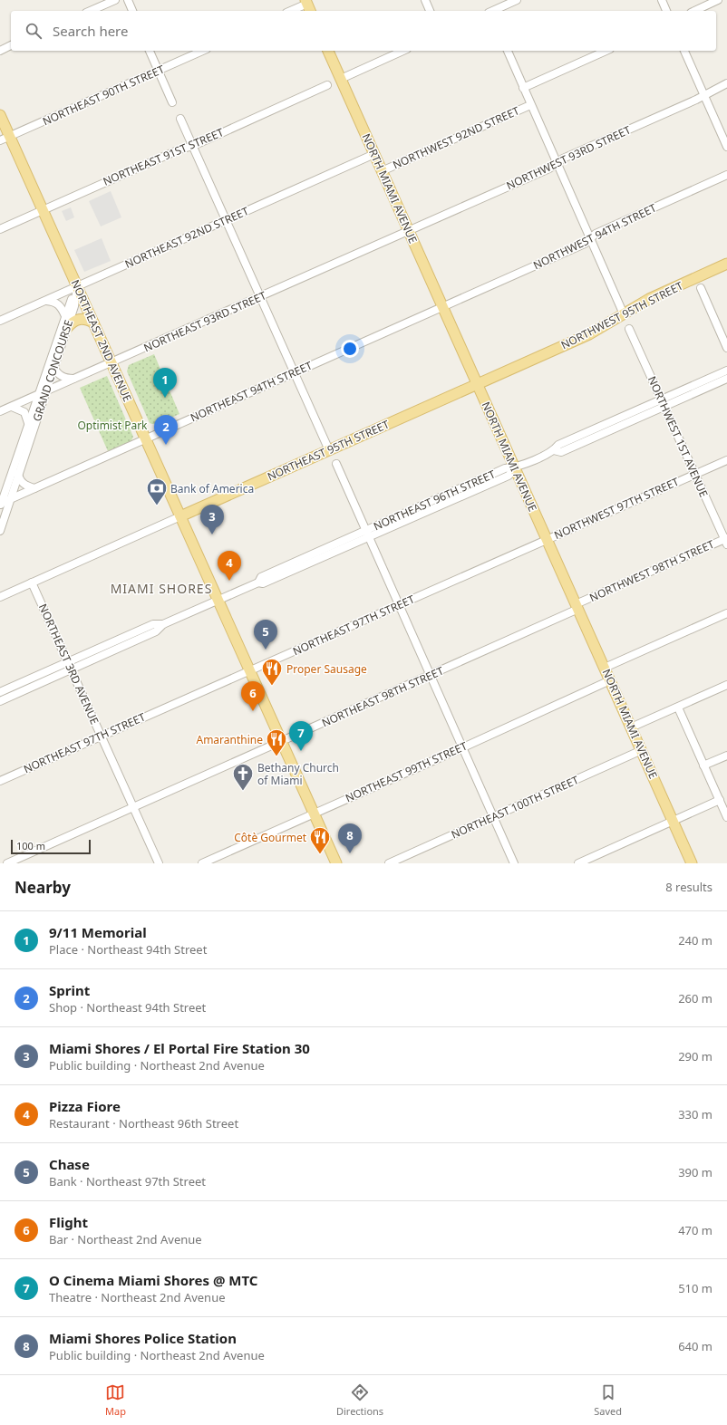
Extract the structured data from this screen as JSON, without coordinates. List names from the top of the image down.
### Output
{
  "streets": {
    "main road": [
      "NORTH MIAMI AVENUE",
      "NORTHWEST 95TH STREET",
      "NORTHEAST 2ND AVENUE",
      "NORTHEAST 95TH STREET"
    ],
    "street": [
      "NORTHEAST 90TH STREET",
      "NORTHWEST 92ND STREET",
      "NORTHEAST 91ST STREET",
      "NORTHWEST 93RD STREET",
      "NORTHWEST 94TH STREET",
      "NORTHEAST 92ND STREET",
      "NORTHEAST 93RD STREET",
      "GRAND CONCOURSE",
      "NORTHEAST 94TH STREET",
      "NORTHWEST 1ST AVENUE",
      "NORTHEAST 96TH STREET",
      "NORTHWEST 97TH STREET",
      "NORTHWEST 98TH STREET",
      "NORTHEAST 97TH STREET",
      "NORTHEAST 3RD AVENUE",
      "NORTHEAST 98TH STREET",
      "NORTHEAST 99TH STREET",
      "NORTHEAST 100TH STREET"
    ]
  },
  "crossings": [
    ["NORTHEAST 90TH STREET", "NORTHEAST 2ND AVENUE"],
    ["NORTHWEST 92ND STREET", "NORTH MIAMI AVENUE"],
    ["NORTHEAST 91ST STREET", "NORTHEAST 2ND AVENUE"],
    ["NORTHWEST 93RD STREET", "NORTH MIAMI AVENUE"],
    ["NORTHWEST 93RD STREET", "NORTHEAST 93RD STREET"],
    ["NORTH MIAMI AVENUE", "NORTHWEST 94TH STREET"],
    ["NORTH MIAMI AVENUE", "NORTHEAST 92ND STREET"],
    ["NORTH MIAMI AVENUE", "NORTHWEST 95TH STREET"],
    ["NORTH MIAMI AVENUE", "NORTHEAST 93RD STREET"],
    ["NORTH MIAMI AVENUE", "NORTHEAST 94TH STREET"],
    ["NORTH MIAMI AVENUE", "NORTHEAST 95TH STREET"],
    ["NORTH MIAMI AVENUE", "NORTHEAST 96TH STREET"],
    ["NORTH MIAMI AVENUE", "NORTHWEST 97TH STREET"],
    ["NORTH MIAMI AVENUE", "NORTHWEST 98TH STREET"],
    ["NORTH MIAMI AVENUE", "NORTHEAST 97TH STREET"],
    ["NORTH MIAMI AVENUE", "NORTHEAST 98TH STREET"],
    ["NORTH MIAMI AVENUE", "NORTHEAST 99TH STREET"],
    ["NORTH MIAMI AVENUE", "NORTHEAST 100TH STREET"],
    ["NORTHWEST 94TH STREET", "NORTHEAST 94TH STREET"],
    ["NORTHEAST 92ND STREET", "NORTHEAST 2ND AVENUE"],
    ["NORTHEAST 92ND STREET", "GRAND CONCOURSE"],
    ["NORTHWEST 95TH STREET", "NORTHEAST 95TH STREET"],
    ["NORTHEAST 93RD STREET", "NORTHEAST 2ND AVENUE"],
    ["NORTHEAST 93RD STREET", "GRAND CONCOURSE"],
    ["NORTHEAST 2ND AVENUE", "GRAND CONCOURSE"],
    ["NORTHEAST 2ND AVENUE", "NORTHEAST 94TH STREET"],
    ["NORTHEAST 2ND AVENUE", "NORTHEAST 95TH STREET"],
    ["NORTHEAST 2ND AVENUE", "NORTHEAST 96TH STREET"],
    ["NORTHEAST 2ND AVENUE", "NORTHEAST 97TH STREET"],
    ["NORTHEAST 2ND AVENUE", "NORTHEAST 98TH STREET"],
    ["NORTHEAST 2ND AVENUE", "NORTHEAST 99TH STREET"],
    ["GRAND CONCOURSE", "NORTHEAST 94TH STREET"],
    ["NORTHWEST 1ST AVENUE", "NORTHEAST 96TH STREET"],
    ["NORTHWEST 1ST AVENUE", "NORTHWEST 97TH STREET"],
    ["NORTHWEST 1ST AVENUE", "NORTHWEST 98TH STREET"],
    ["NORTHEAST 95TH STREET", "NORTHEAST 3RD AVENUE"],
    ["NORTHEAST 96TH STREET", "NORTHEAST 3RD AVENUE"],
    ["NORTHWEST 97TH STREET", "NORTHEAST 97TH STREET"],
    ["NORTHWEST 98TH STREET", "NORTHEAST 98TH STREET"],
    ["NORTHEAST 97TH STREET", "NORTHEAST 3RD AVENUE"],
    ["NORTHEAST 3RD AVENUE", "NORTHEAST 98TH STREET"]
  ],
  "districts": ["MIAMI SHORES"],
  "parks": ["Optimist Park"],
  "places": {
    "bank": ["Bank of America"],
    "restaurant": ["Proper Sausage", "Amaranthine", "Côtè Gourmet"],
    "church": ["Bethany Church of Miami"]
  },
  "scale_bar": "100 m",
  "page": {
    "search": "Search here",
    "pins": [
      "1",
      "2",
      "3",
      "4",
      "5",
      "6",
      "7",
      "8"
    ],
    "scale": "100 m",
    "heading": ["Nearby", "8 results"],
    "list": [
      {
        "mark": "1",
        "name": "9/11 Memorial",
        "note": "Place · Northeast 94th Street",
        "value": "240 m"
      },
      {
        "mark": "2",
        "name": "Sprint",
        "note": "Shop · Northeast 94th Street",
        "value": "260 m"
      },
      {
        "mark": "3",
        "name": "Miami Shores / El Portal Fire Station 30",
        "note": "Public building · Northeast 2nd Avenue",
        "value": "290 m"
      },
      {
        "mark": "4",
        "name": "Pizza Fiore",
        "note": "Restaurant · Northeast 96th Street",
        "value": "330 m"
      },
      {
        "mark": "5",
        "name": "Chase",
        "note": "Bank · Northeast 97th Street",
        "value": "390 m"
      },
      {
        "mark": "6",
        "name": "Flight",
        "note": "Bar · Northeast 2nd Avenue",
        "value": "470 m"
      },
      {
        "mark": "7",
        "name": "O Cinema Miami Shores @ MTC",
        "note": "Theatre · Northeast 2nd Avenue",
        "value": "510 m"
      },
      {
        "mark": "8",
        "name": "Miami Shores Police Station",
        "note": "Public building · Northeast 2nd Avenue",
        "value": "640 m"
      }
    ],
    "nav": ["Map", "Directions", "Saved"]
  }
}
